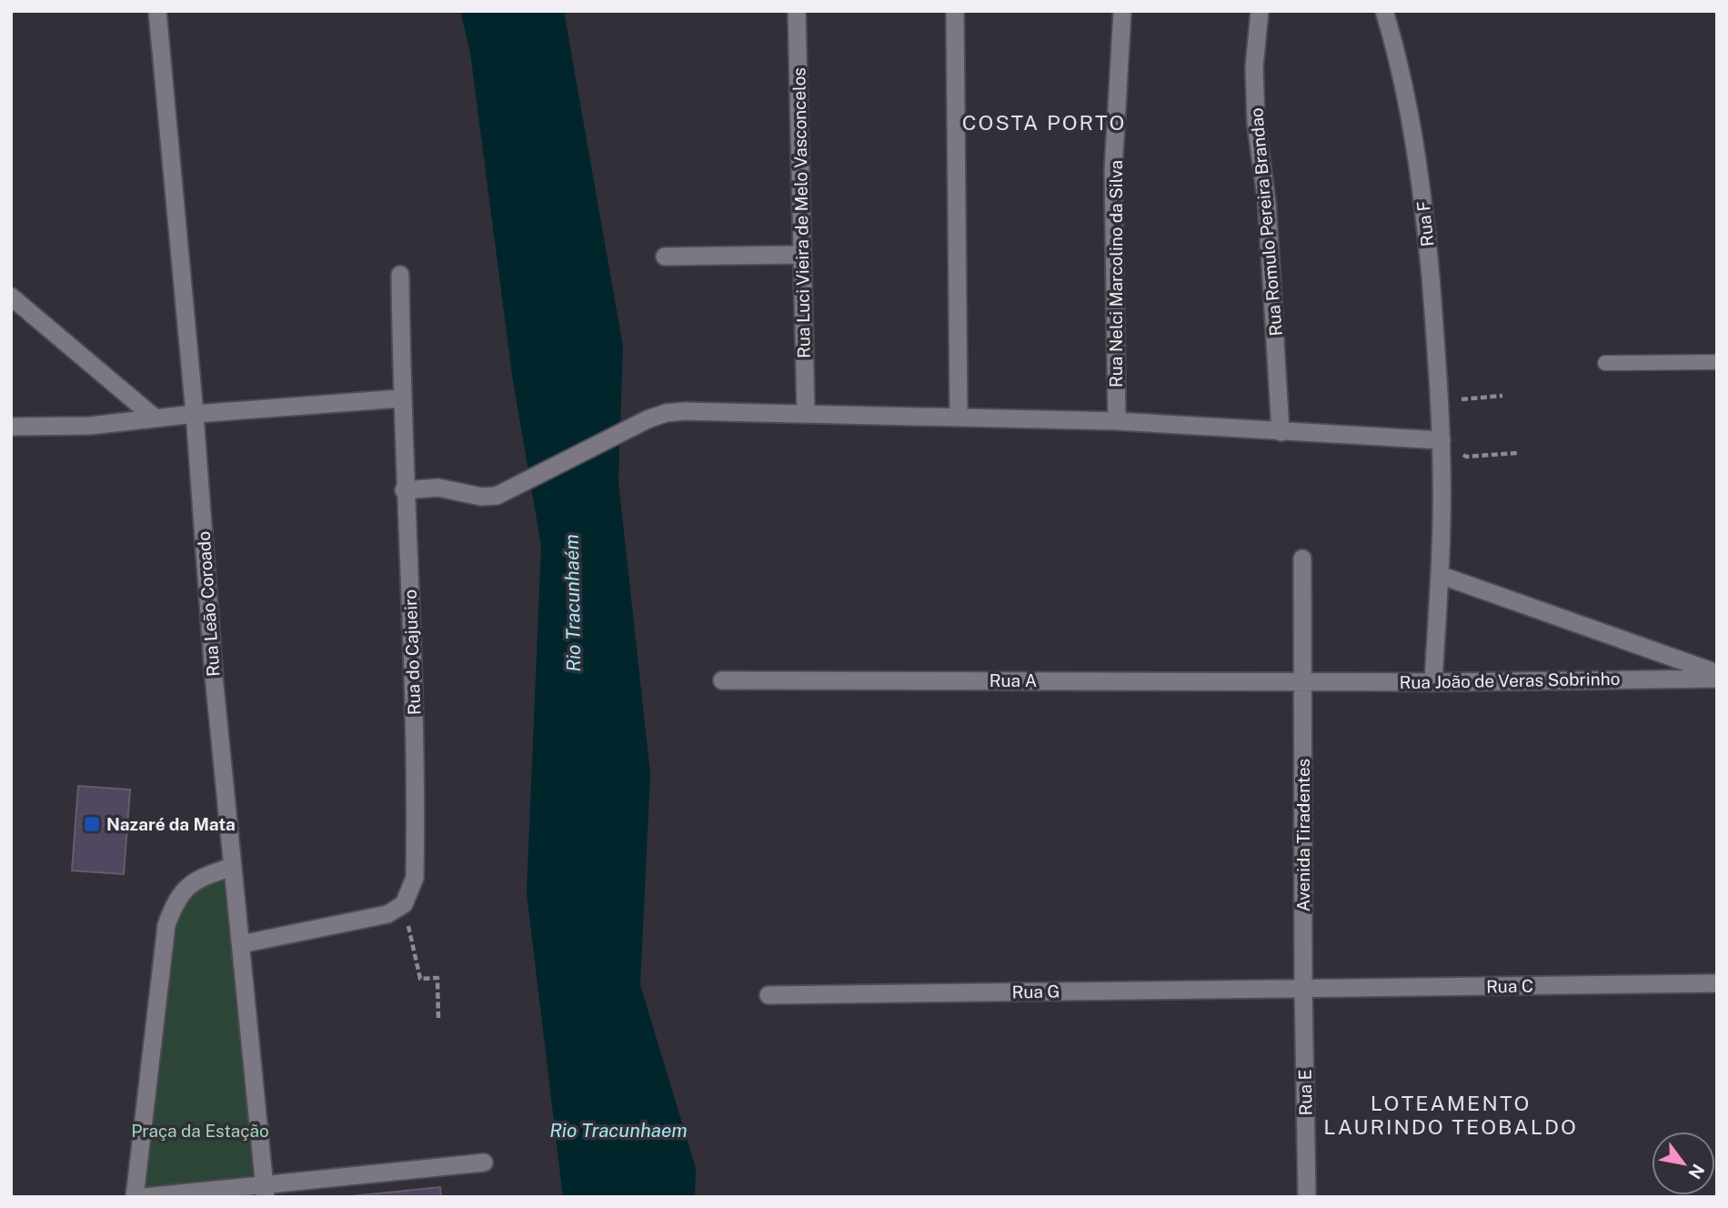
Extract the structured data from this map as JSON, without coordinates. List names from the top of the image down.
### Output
{
  "streets": {
    "street": [
      "Rua Luci Vieira de Melo Vasconcelos",
      "Rua Romulo Pereira Brandao",
      "Rua F",
      "Rua Nelci Marcolino da Silva",
      "Rua Leão Coroado",
      "Rua do Cajueiro",
      "Rua A",
      "Rua João de Veras Sobrinho",
      "Avenida Tiradentes",
      "Rua C",
      "Rua G",
      "Rua E"
    ]
  },
  "crossings": [
    ["Rua F", "Rua João de Veras Sobrinho"],
    ["Rua A", "Rua João de Veras Sobrinho"],
    ["Rua A", "Avenida Tiradentes"],
    ["Rua João de Veras Sobrinho", "Avenida Tiradentes"],
    ["Avenida Tiradentes", "Rua C"],
    ["Avenida Tiradentes", "Rua G"],
    ["Avenida Tiradentes", "Rua E"],
    ["Rua C", "Rua G"],
    ["Rua C", "Rua E"],
    ["Rua G", "Rua E"]
  ],
  "districts": ["COSTA PORTO", "LOTEAMENTO LAURINDO TEOBALDO"],
  "water": ["Rio Tracunhaém", "Rio Tracunhaem"],
  "parks": ["Praça da Estação"],
  "places": {
    "transit": ["Nazaré da Mata"]
  },
  "north": "bottom right"
}
